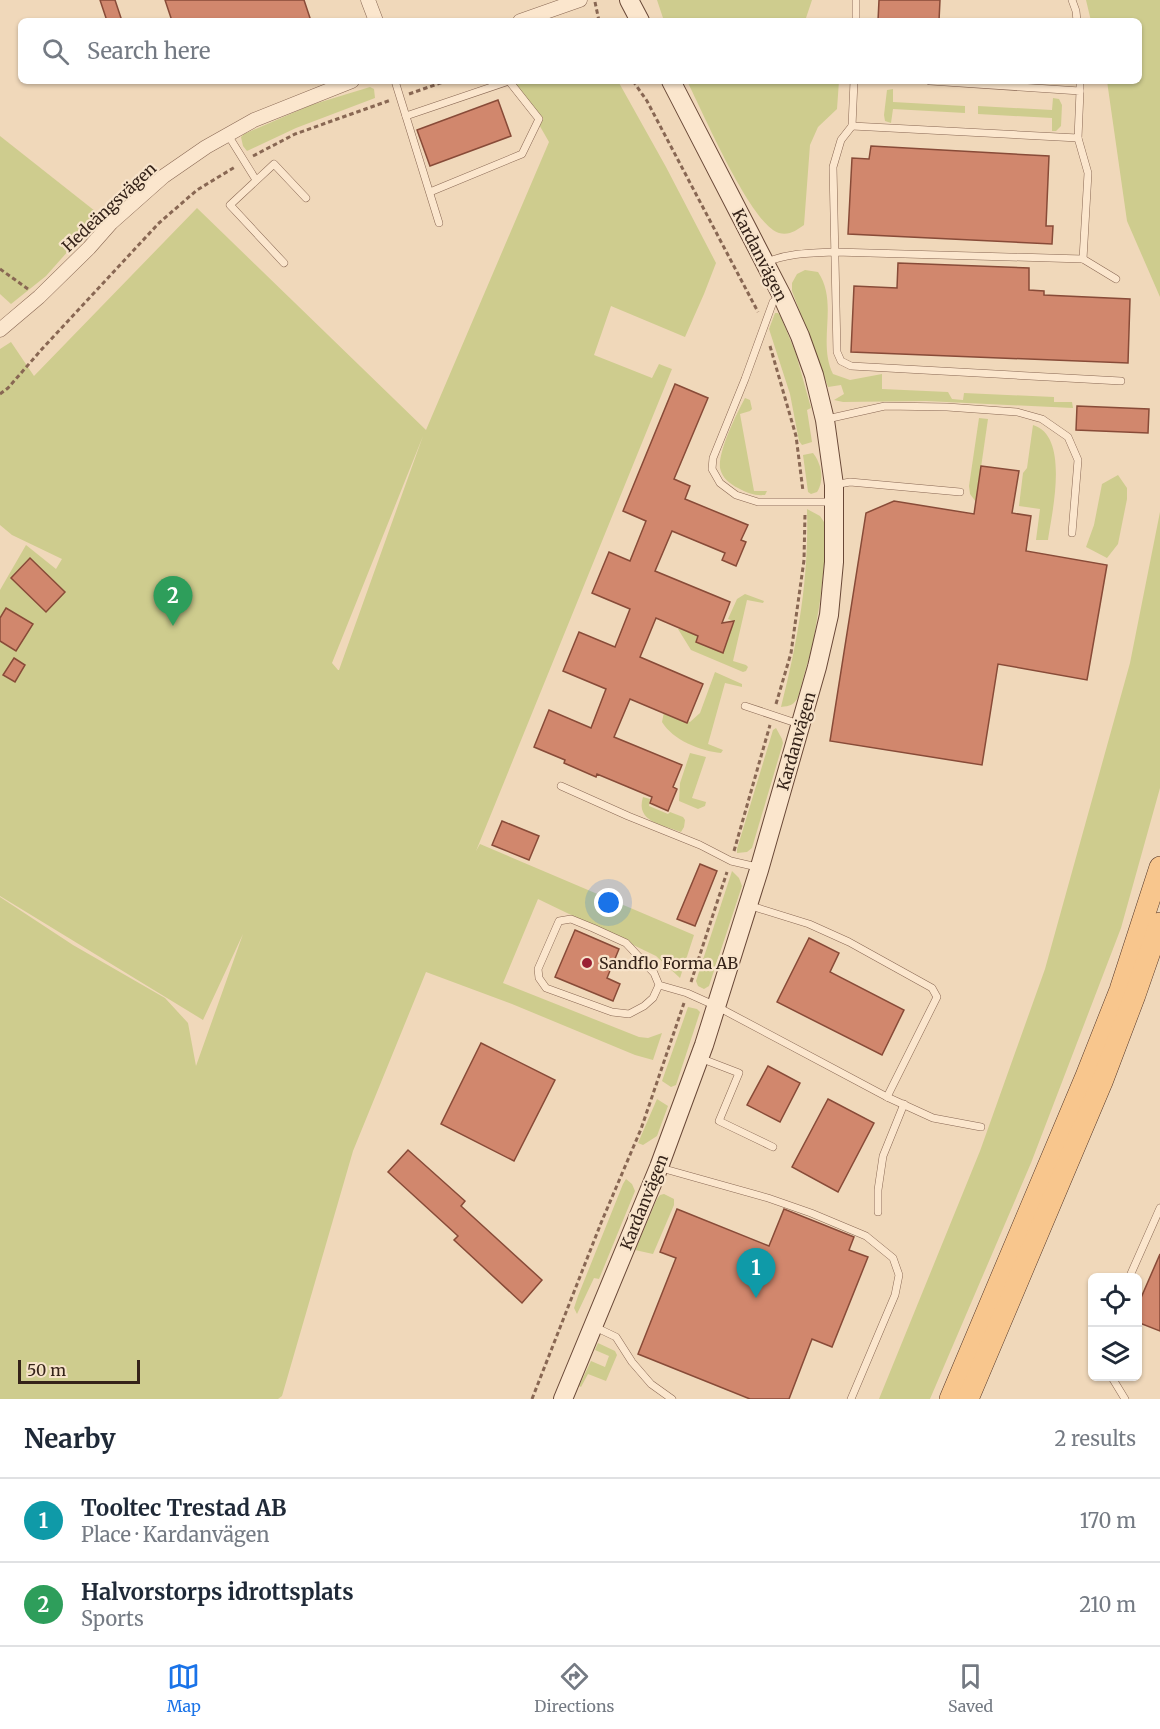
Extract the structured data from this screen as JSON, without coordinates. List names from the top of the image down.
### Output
{
  "streets": {
    "street": ["Hedeängsvägen", "Kardanvägen"]
  },
  "places": ["Sandflo Forma AB"],
  "scale_bar": "50 m",
  "page": {
    "search": "Search here",
    "pins": ["2", "1"],
    "scale": "50 m",
    "heading": ["Nearby", "2 results"],
    "list": [
      {
        "mark": "1",
        "name": "Tooltec Trestad AB",
        "note": "Place · Kardanvägen",
        "value": "170 m"
      },
      {
        "mark": "2",
        "name": "Halvorstorps idrottsplats",
        "note": "Sports",
        "value": "210 m"
      }
    ],
    "nav": ["Map", "Directions", "Saved"]
  }
}
